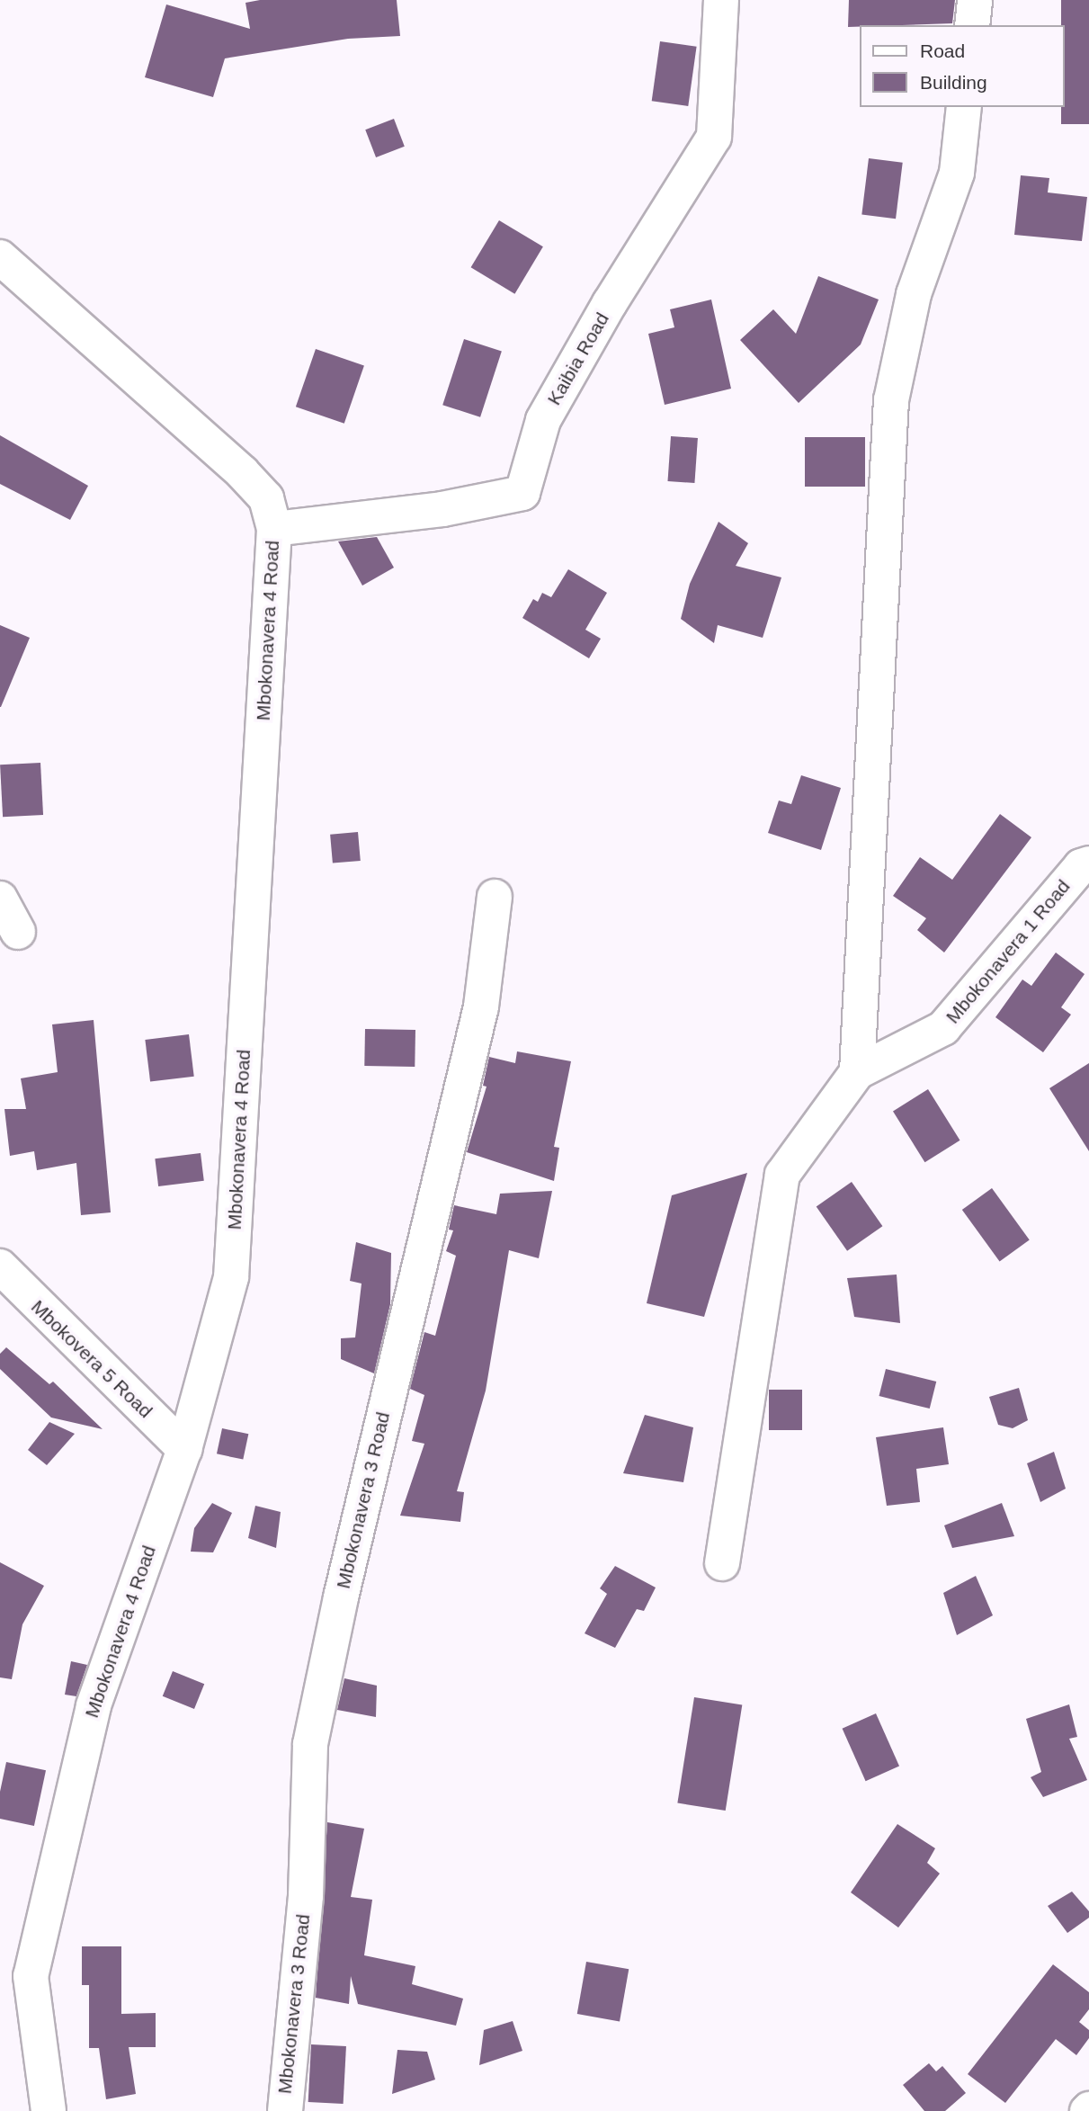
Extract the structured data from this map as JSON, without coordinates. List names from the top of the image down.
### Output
{
  "streets": {
    "street": [
      "Kaibia Road",
      "Mbokonavera 4 Road",
      "Mbokonavera 1 Road",
      "Mbokovera 5 Road",
      "Mbokonavera 3 Road"
    ]
  },
  "crossings": [
    ["Kaibia Road", "Mbokonavera 4 Road"],
    ["Mbokonavera 4 Road", "Mbokovera 5 Road"]
  ],
  "legend": ["Road", "Building"]
}
